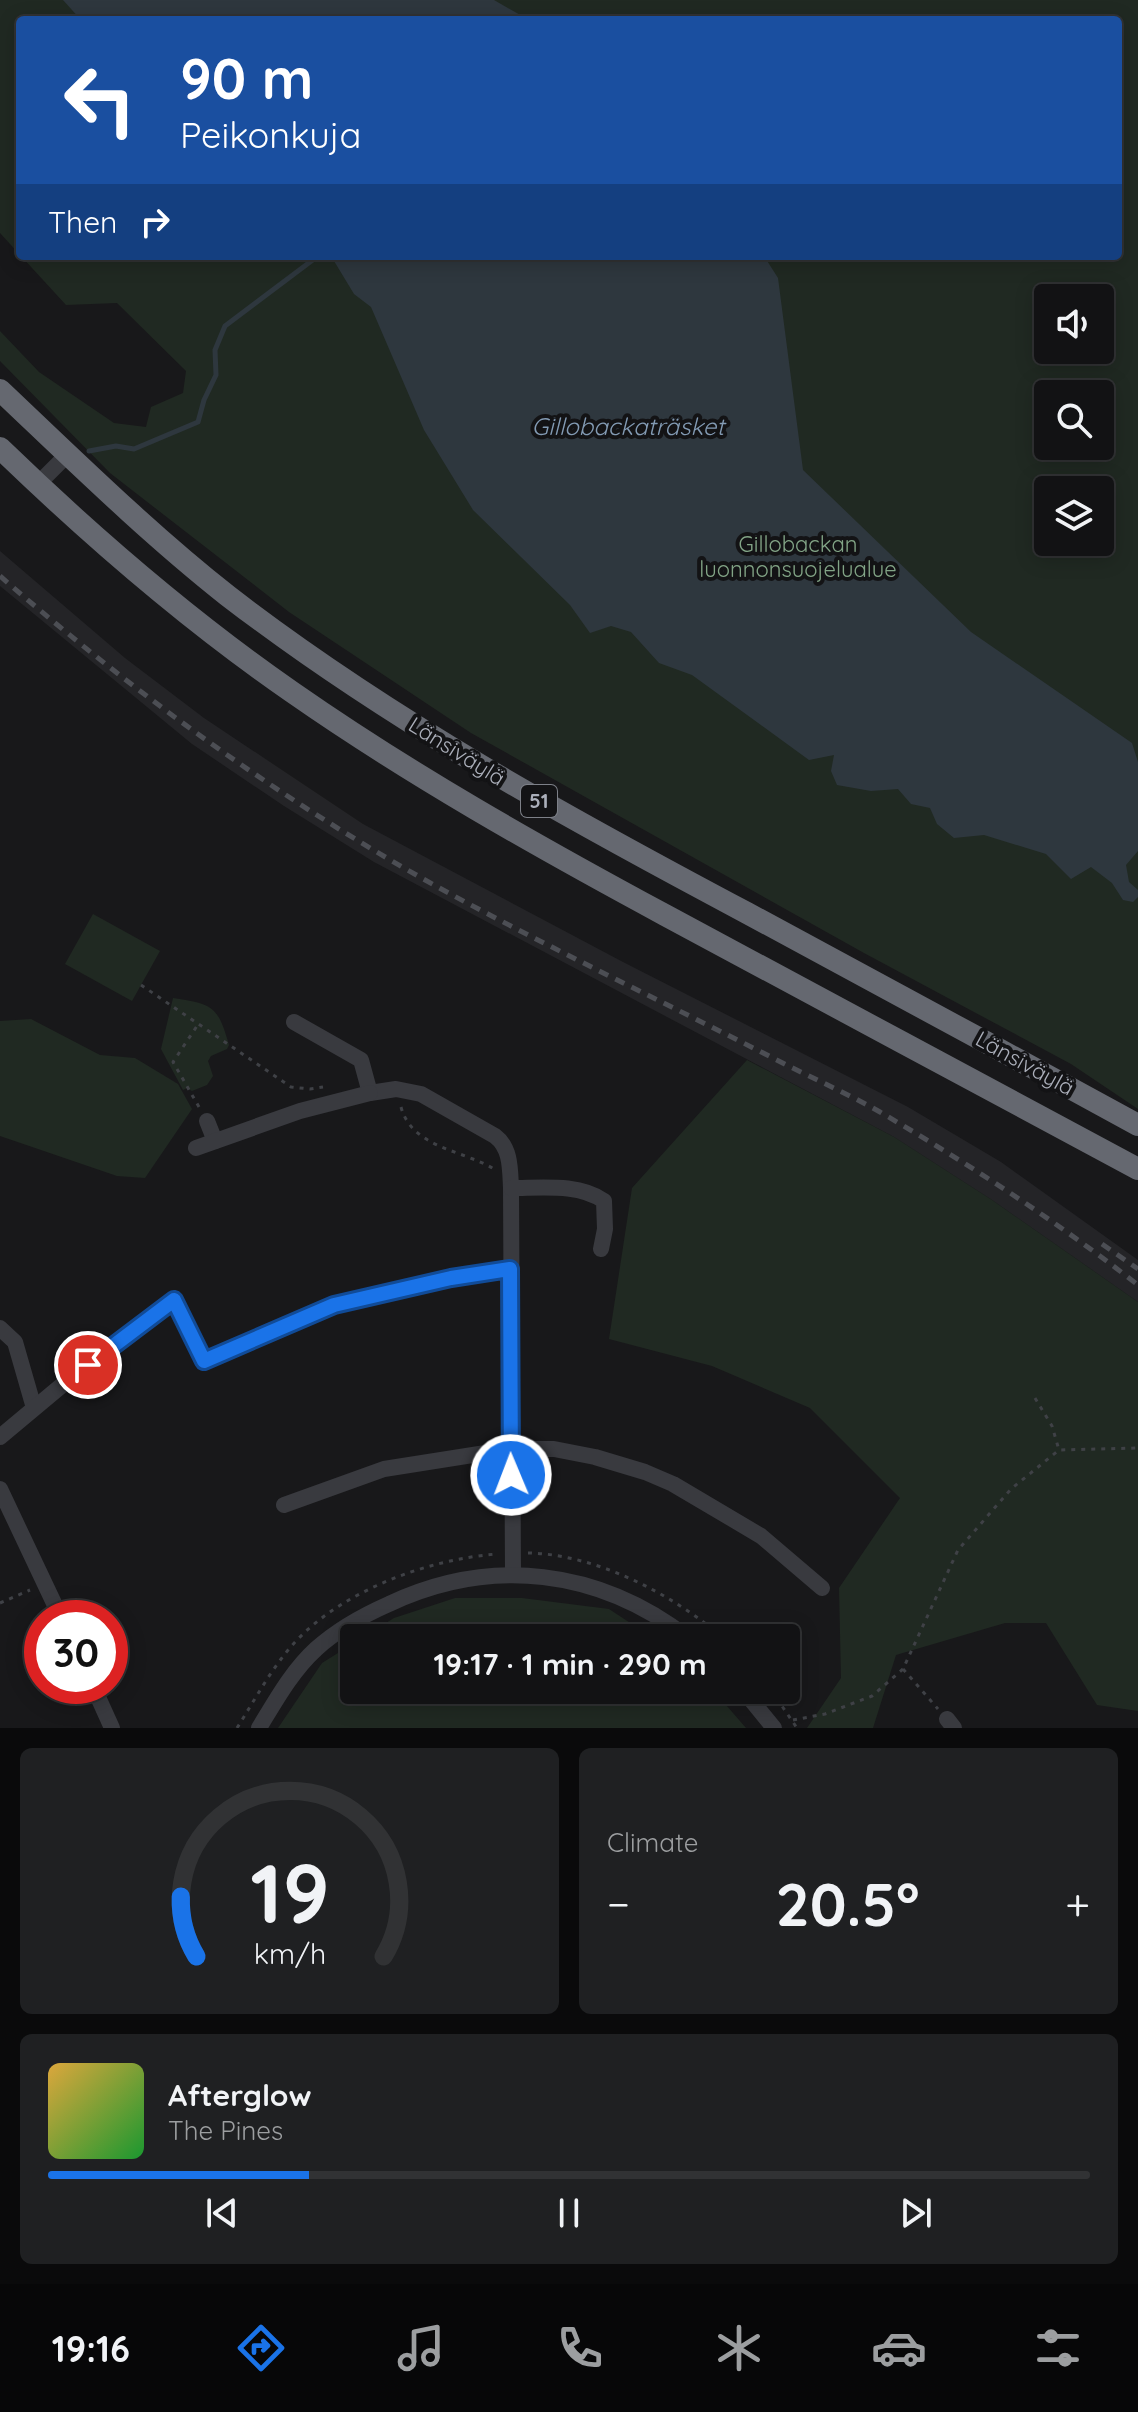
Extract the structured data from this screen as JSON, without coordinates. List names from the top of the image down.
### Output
{
  "streets": {
    "highway": ["Länsiväylä", "51"]
  },
  "water": ["Gillobackaträsket"],
  "parks": ["Gillobackan luonnonsuojelualue"],
  "page": {
    "turn": ["90 m", "Peikonkuja"],
    "then": "Then",
    "limit": "30",
    "trip": "19:17 · 1 min · 290 m",
    "tile": "Climate",
    "heat": ["−", "20.5°", "+"],
    "song": ["Afterglow", "The Pines"],
    "tabs": "19:16",
    "gauge": ["19", "km/h"]
  }
}
